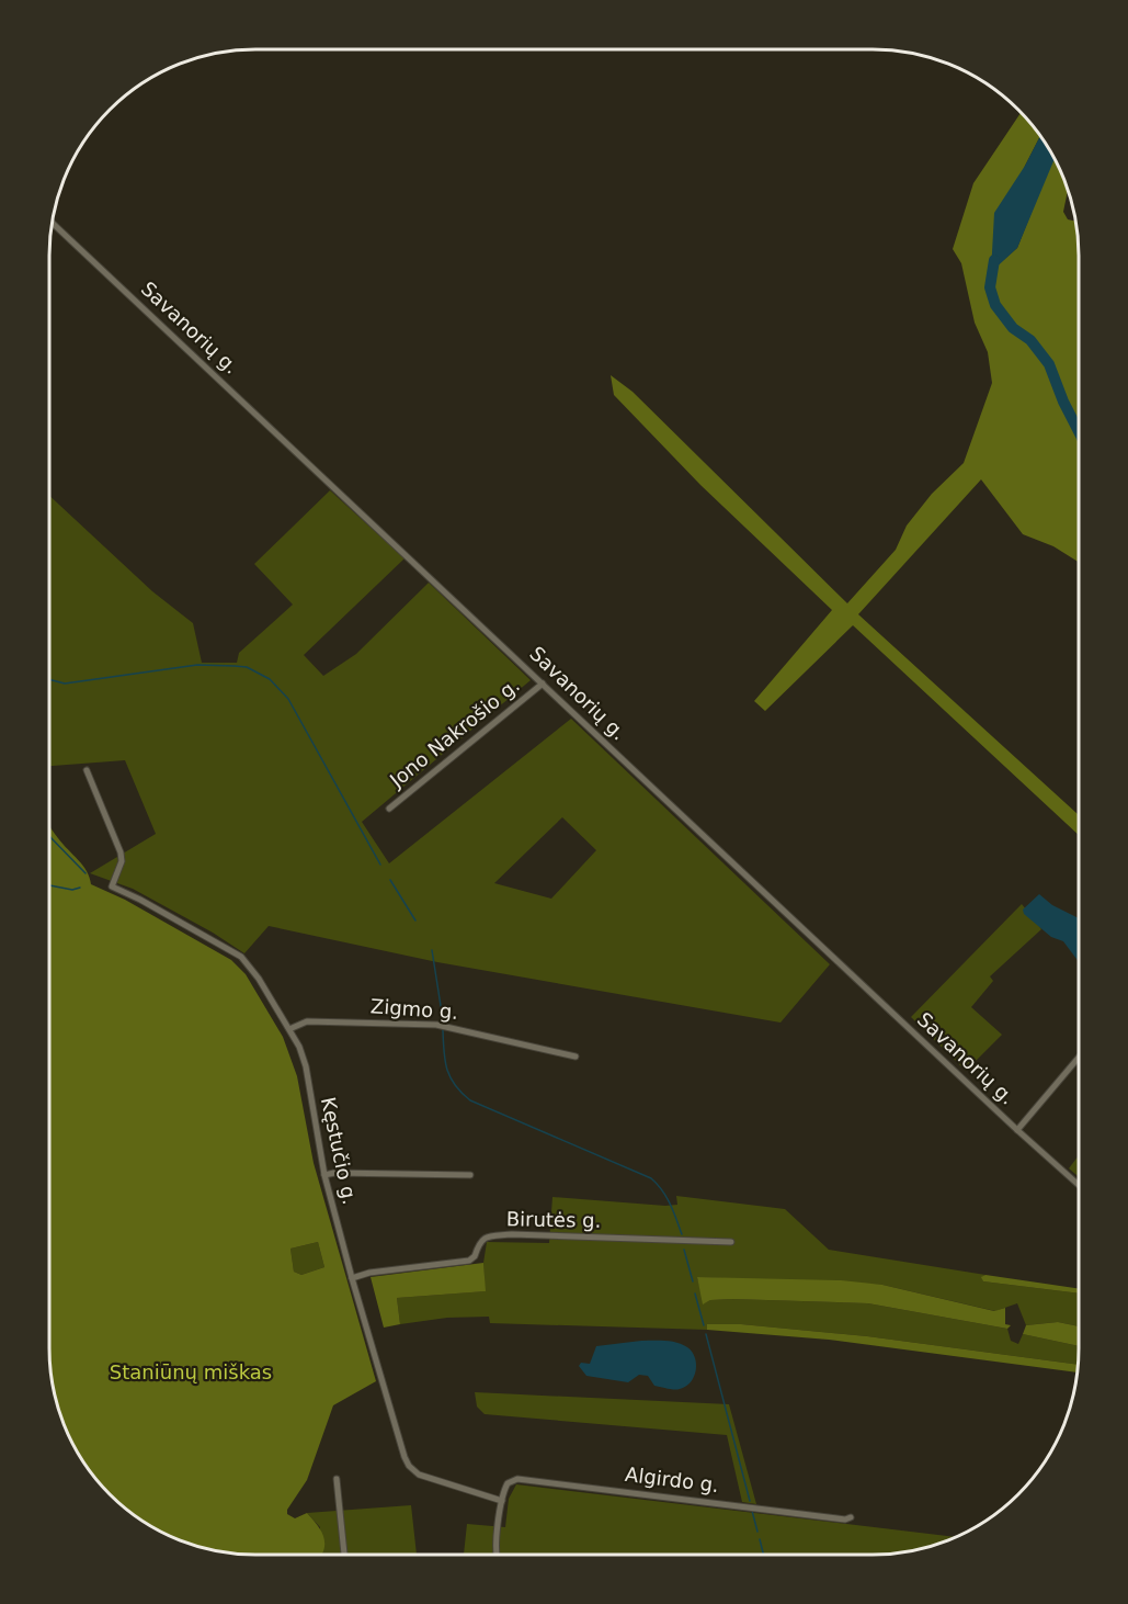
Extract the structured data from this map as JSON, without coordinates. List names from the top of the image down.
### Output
{
  "streets": {
    "street": [
      "Savanorių g.",
      "Jono Nakrošio g.",
      "Zigmo g.",
      "Kęstučio g.",
      "Birutės g.",
      "Algirdo g."
    ]
  },
  "crossings": [
    ["Savanorių g.", "Jono Nakrošio g."],
    ["Zigmo g.", "Kęstučio g."],
    ["Kęstučio g.", "Birutės g."],
    ["Kęstučio g.", "Algirdo g."]
  ],
  "parks": ["Staniūnų miškas"]
}
